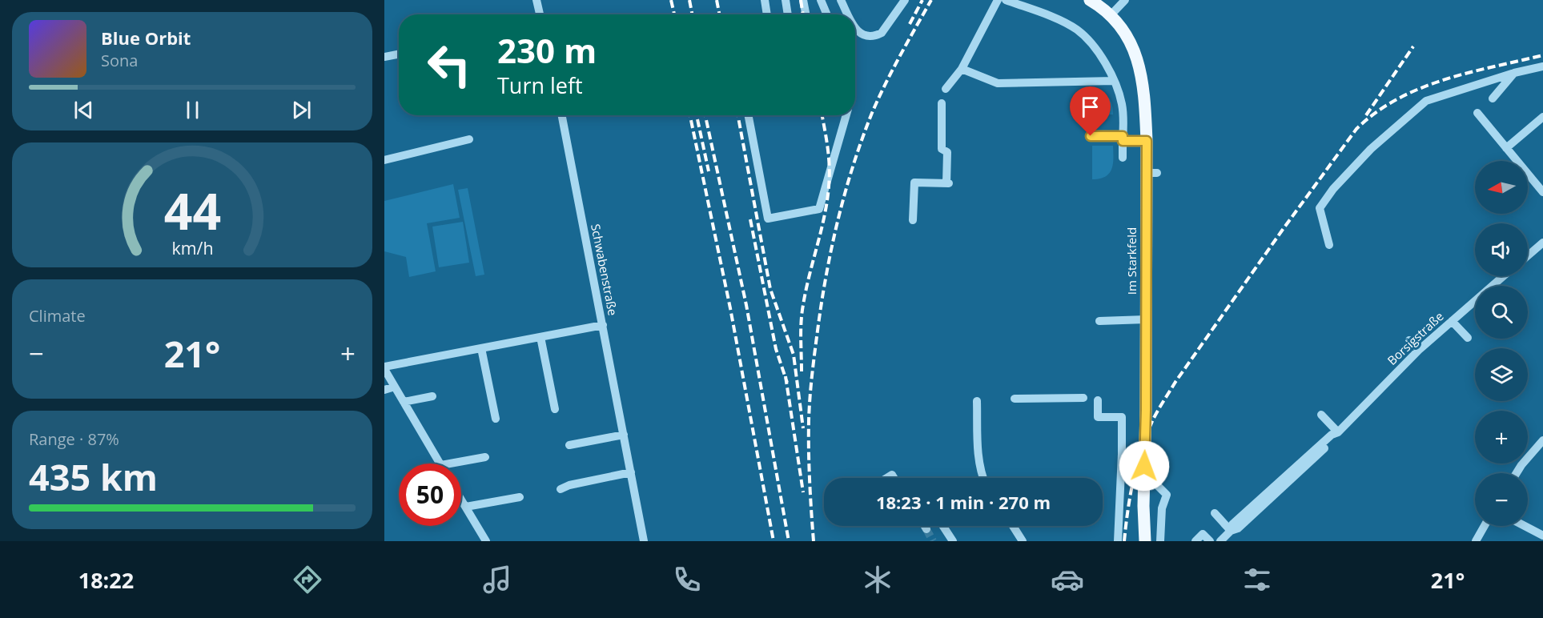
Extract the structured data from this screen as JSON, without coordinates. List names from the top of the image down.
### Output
{
  "streets": {
    "main road": ["Im Starkfeld"],
    "street": ["Schwabenstraße", "Borsigstraße"]
  },
  "north": "left",
  "page": {
    "turn": ["230 m", "Turn left"],
    "song": ["Blue Orbit", "Sona"],
    "map_buttons": ["+", "−"],
    "tile": [
      "Climate",
      ["Range · 87%", "435 km"]
    ],
    "heat": ["−", "21°", "+"],
    "limit": "50",
    "trip": "18:23 · 1 min · 270 m",
    "tabs": ["18:22", "21°"],
    "gauge": ["44", "km/h"]
  }
}
